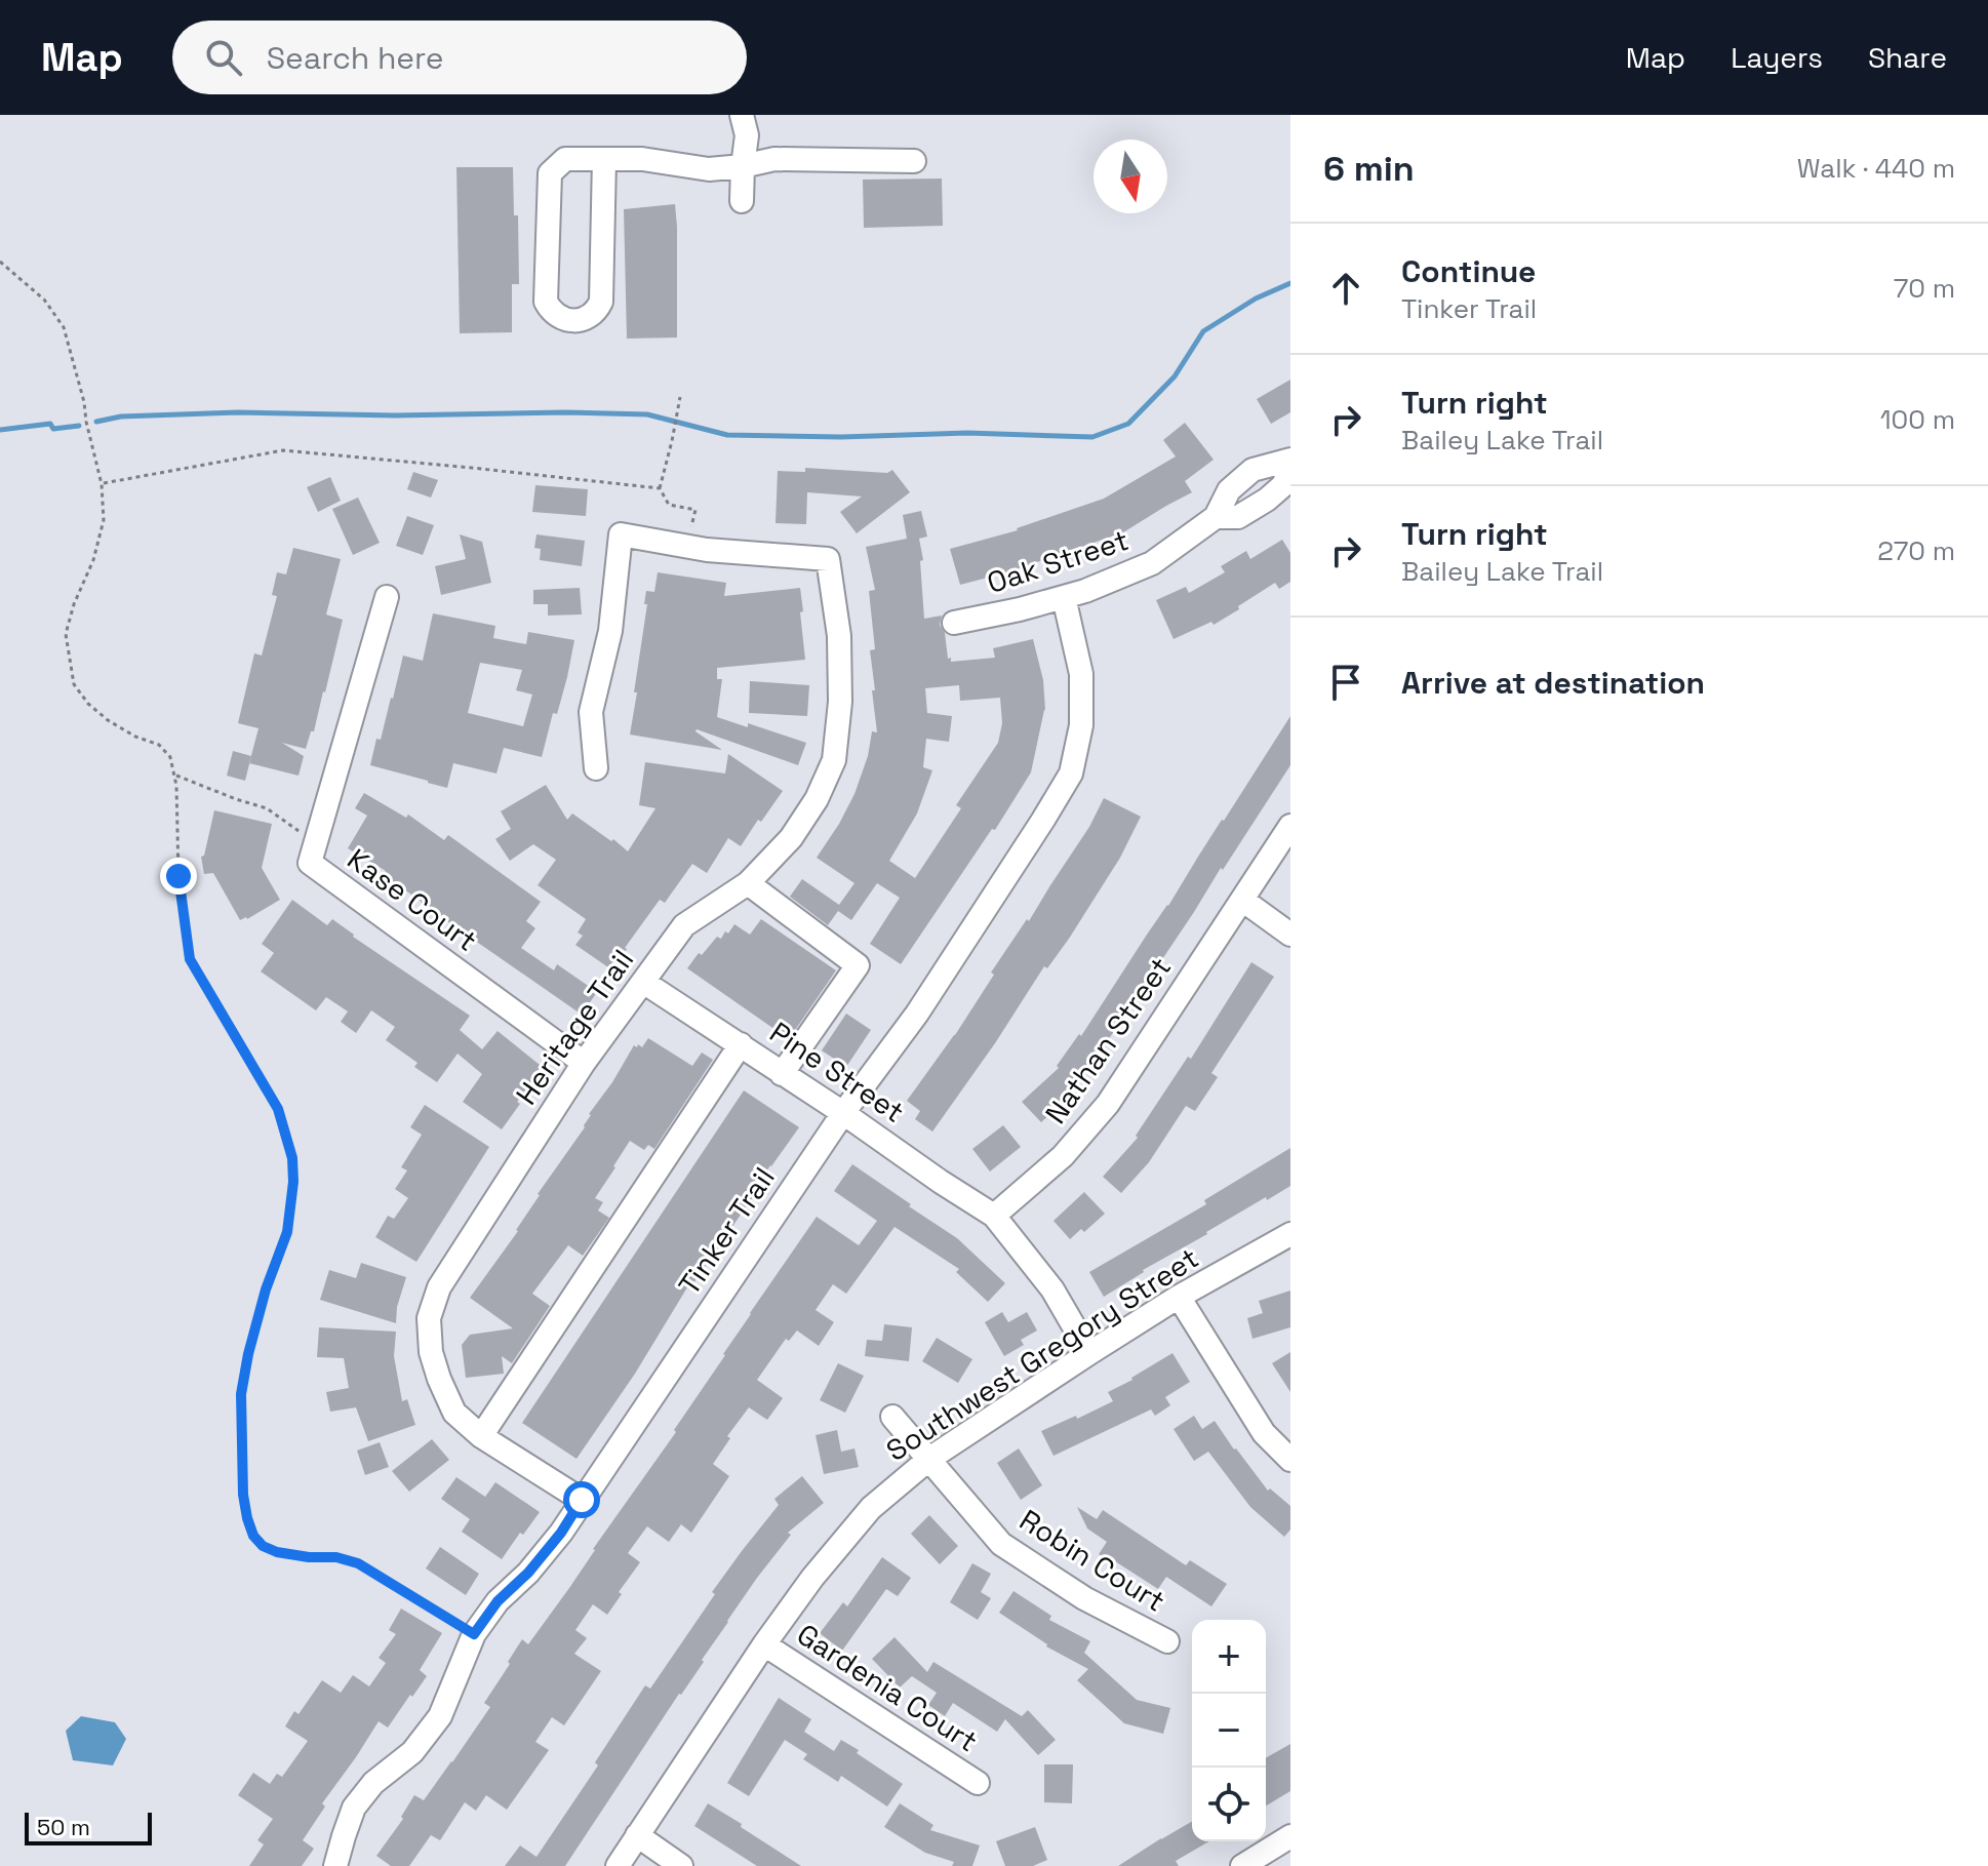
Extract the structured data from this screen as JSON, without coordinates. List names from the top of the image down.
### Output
{
  "streets": {
    "street": [
      "Oak Street",
      "Kase Court",
      "Heritage Trail",
      "Nathan Street",
      "Pine Street",
      "Tinker Trail",
      "Southwest Gregory Street",
      "Robin Court",
      "Gardenia Court"
    ]
  },
  "crossings": [
    ["Oak Street", "Tinker Trail"],
    ["Kase Court", "Heritage Trail"],
    ["Heritage Trail", "Pine Street"],
    ["Heritage Trail", "Tinker Trail"],
    ["Nathan Street", "Pine Street"],
    ["Pine Street", "Tinker Trail"],
    ["Southwest Gregory Street", "Robin Court"],
    ["Southwest Gregory Street", "Gardenia Court"]
  ],
  "scale_bar": "50 m",
  "north": "bottom",
  "page": {
    "header": "Map",
    "search": "Search here",
    "nav": ["Map", "Layers", "Share"],
    "heading": ["6 min", "Walk · 440 m"],
    "list": [
      ["Continue", "Tinker Trail", "70 m"],
      ["Turn right", "Bailey Lake Trail", "100 m"],
      ["Turn right", "Bailey Lake Trail", "270 m"],
      "Arrive at destination"
    ],
    "map_buttons": ["+", "−"],
    "scale": "50 m"
  }
}
